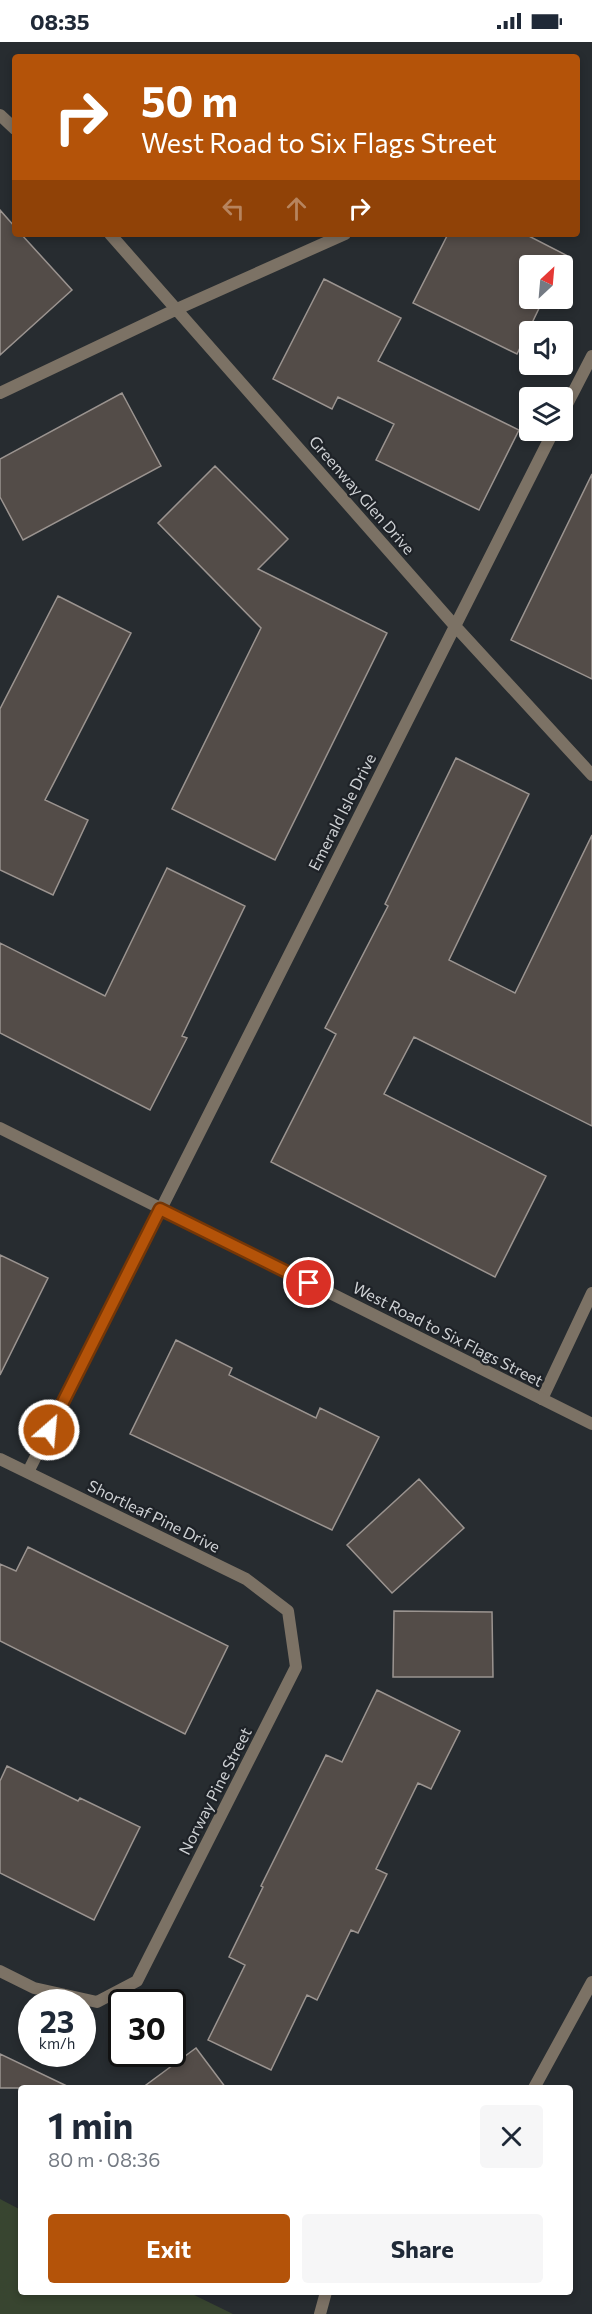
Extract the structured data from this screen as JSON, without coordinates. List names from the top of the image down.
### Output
{
  "streets": {
    "street": [
      "Greenway Glen Drive",
      "Emerald Isle Drive",
      "West Road to Six Flags Street",
      "Shortleaf Pine Drive",
      "Norway Pine Street"
    ]
  },
  "crossings": [
    ["Greenway Glen Drive", "Emerald Isle Drive"],
    ["Emerald Isle Drive", "West Road to Six Flags Street"],
    ["Emerald Isle Drive", "Shortleaf Pine Drive"],
    ["Shortleaf Pine Drive", "Norway Pine Street"]
  ],
  "north": "top right",
  "page": {
    "status": "08:35",
    "turn": ["50 m", "West Road to Six Flags Street"],
    "speed": "23 km/h",
    "limit": "30",
    "heading": ["1 min", "80 m · 08:36"],
    "buttons": ["Exit", "Share"]
  }
}
